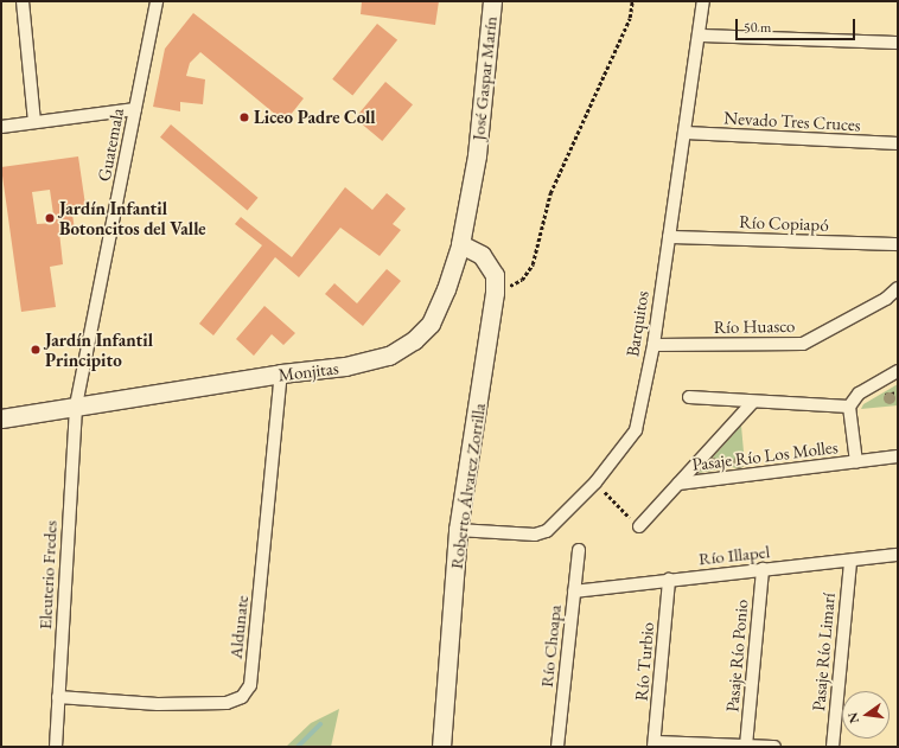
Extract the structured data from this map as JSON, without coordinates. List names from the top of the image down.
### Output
{
  "streets": {
    "main road": ["José Gaspar Marín", "Monjitas", "Roberto Álvarez Zorrilla"],
    "street": [
      "Nevado Tres Cruces",
      "Guatemala",
      "Río Copiapó",
      "Barquitos",
      "Río Huasco",
      "Pasaje Río Los Molles",
      "Río Illapel",
      "Eleuterio Fredes",
      "Aldunate",
      "Río Choapa",
      "Pasaje Río Limarí",
      "Pasaje Río Ponio",
      "Río Turbio"
    ]
  },
  "crossings": [
    ["José Gaspar Marín", "Monjitas"],
    ["Nevado Tres Cruces", "Barquitos"],
    ["Guatemala", "Monjitas"],
    ["Guatemala", "Eleuterio Fredes"],
    ["Río Copiapó", "Barquitos"],
    ["Barquitos", "Río Huasco"],
    ["Barquitos", "Roberto Álvarez Zorrilla"],
    ["Monjitas", "Roberto Álvarez Zorrilla"],
    ["Monjitas", "Eleuterio Fredes"],
    ["Monjitas", "Aldunate"],
    ["Río Illapel", "Río Choapa"],
    ["Río Illapel", "Pasaje Río Limarí"],
    ["Río Illapel", "Pasaje Río Ponio"],
    ["Río Illapel", "Río Turbio"],
    ["Eleuterio Fredes", "Aldunate"]
  ],
  "places": ["Liceo Padre Coll", "Jardín Infantil Botoncitos del Valle", "Jardín Infantil Principito"],
  "scale_bar": "50 m",
  "north": "left"
}
